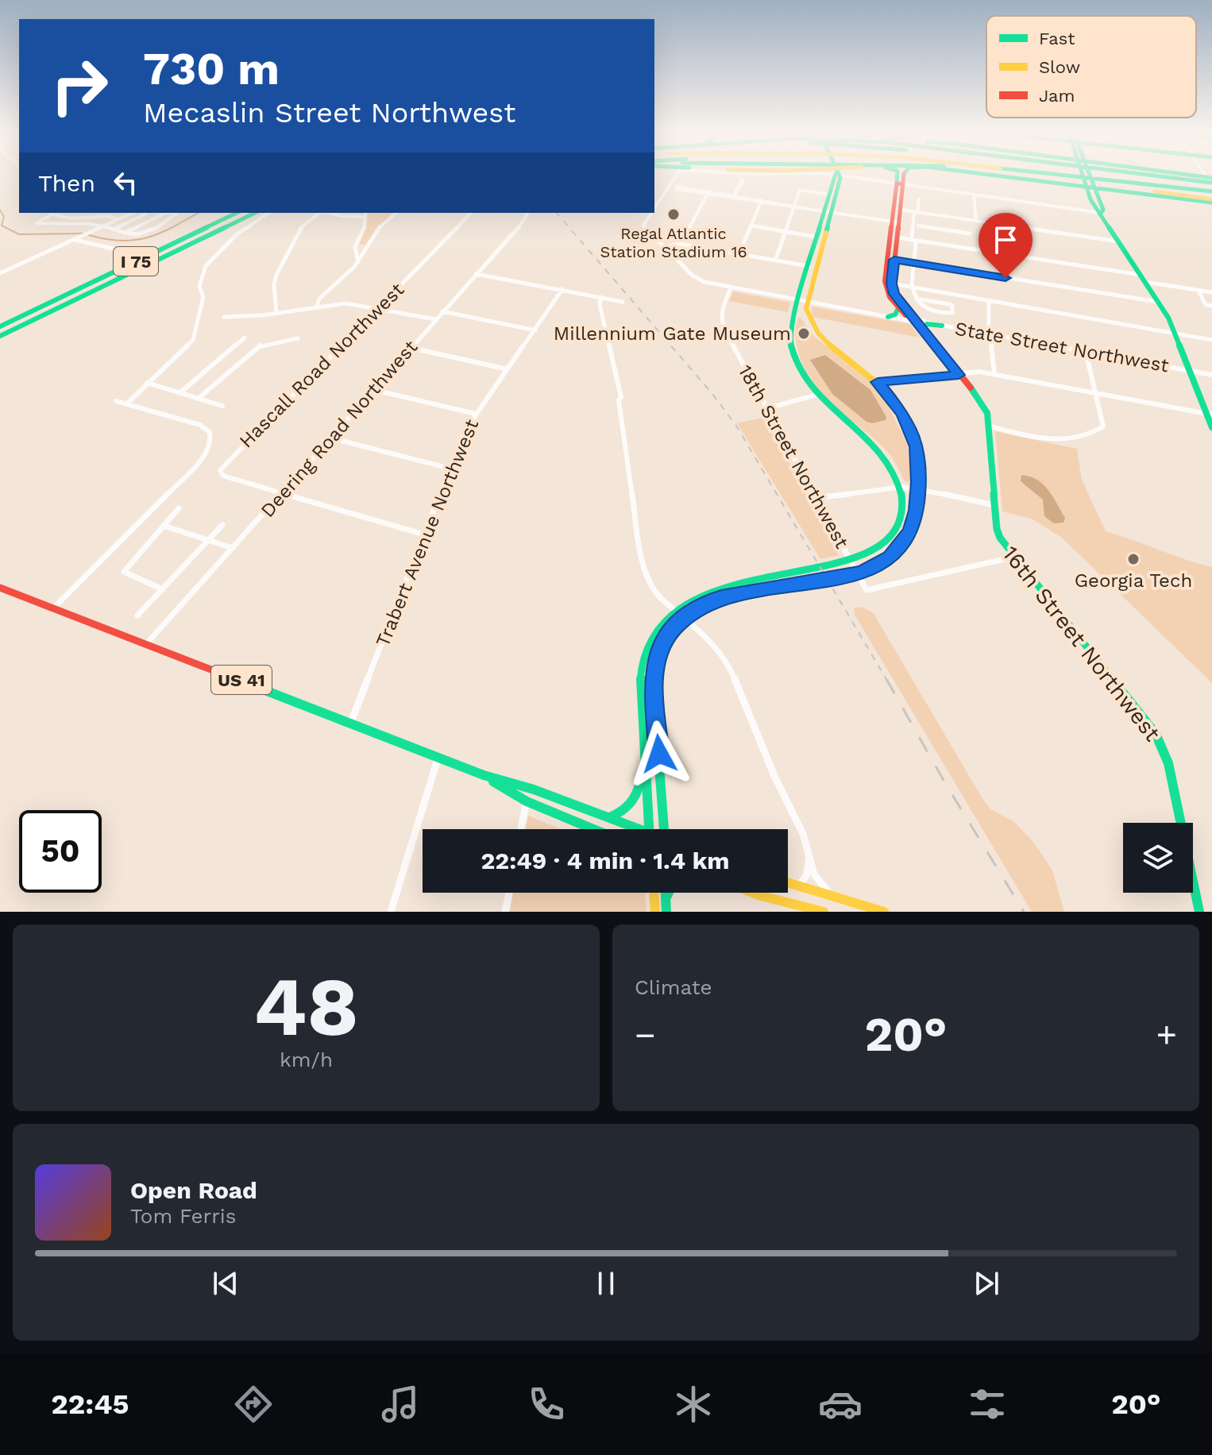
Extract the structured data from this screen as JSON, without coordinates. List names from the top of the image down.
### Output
{
  "streets": {
    "main road": ["I 75", "16th Street Northwest", "US 41"],
    "street": [
      "State Street Northwest",
      "Hascall Road Northwest",
      "Deering Road Northwest",
      "18th Street Northwest",
      "Trabert Avenue Northwest"
    ]
  },
  "crossings": [
    ["State Street Northwest", "18th Street Northwest"],
    ["State Street Northwest", "16th Street Northwest"],
    ["Hascall Road Northwest", "Deering Road Northwest"],
    ["Deering Road Northwest", "US 41"],
    ["18th Street Northwest", "16th Street Northwest"],
    ["Trabert Avenue Northwest", "US 41"]
  ],
  "places": ["Regal Atlantic Station Stadium 16", "Millennium Gate Museum", "Georgia Tech"],
  "legend": ["Fast", "Slow", "Jam"],
  "page": {
    "turn": ["730 m", "Mecaslin Street Northwest"],
    "then": "Then",
    "limit": "50",
    "trip": "22:49 · 4 min · 1.4 km",
    "tile": [
      ["48", "km/h"],
      "Climate"
    ],
    "heat": ["−", "20°", "+"],
    "song": ["Open Road", "Tom Ferris"],
    "tabs": ["22:45", "20°"]
  }
}
